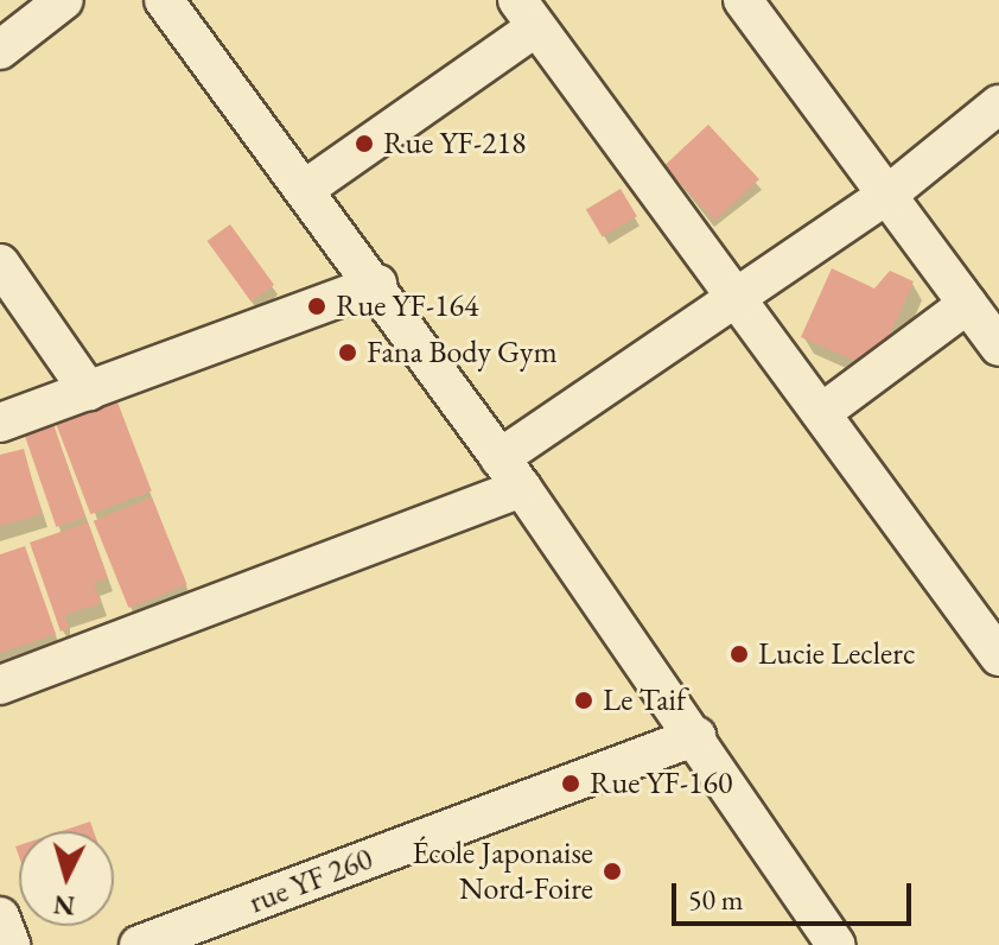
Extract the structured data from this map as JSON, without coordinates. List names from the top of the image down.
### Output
{
  "streets": {
    "street": ["rue YF 260"]
  },
  "places": [
    "Rue YF-218",
    "Rue YF-164",
    "Fana Body Gym",
    "Lucie Leclerc",
    "Le Taif",
    "Rue YF-160",
    "École Japonaise Nord-Foire"
  ],
  "scale_bar": "50 m",
  "north": "bottom"
}
